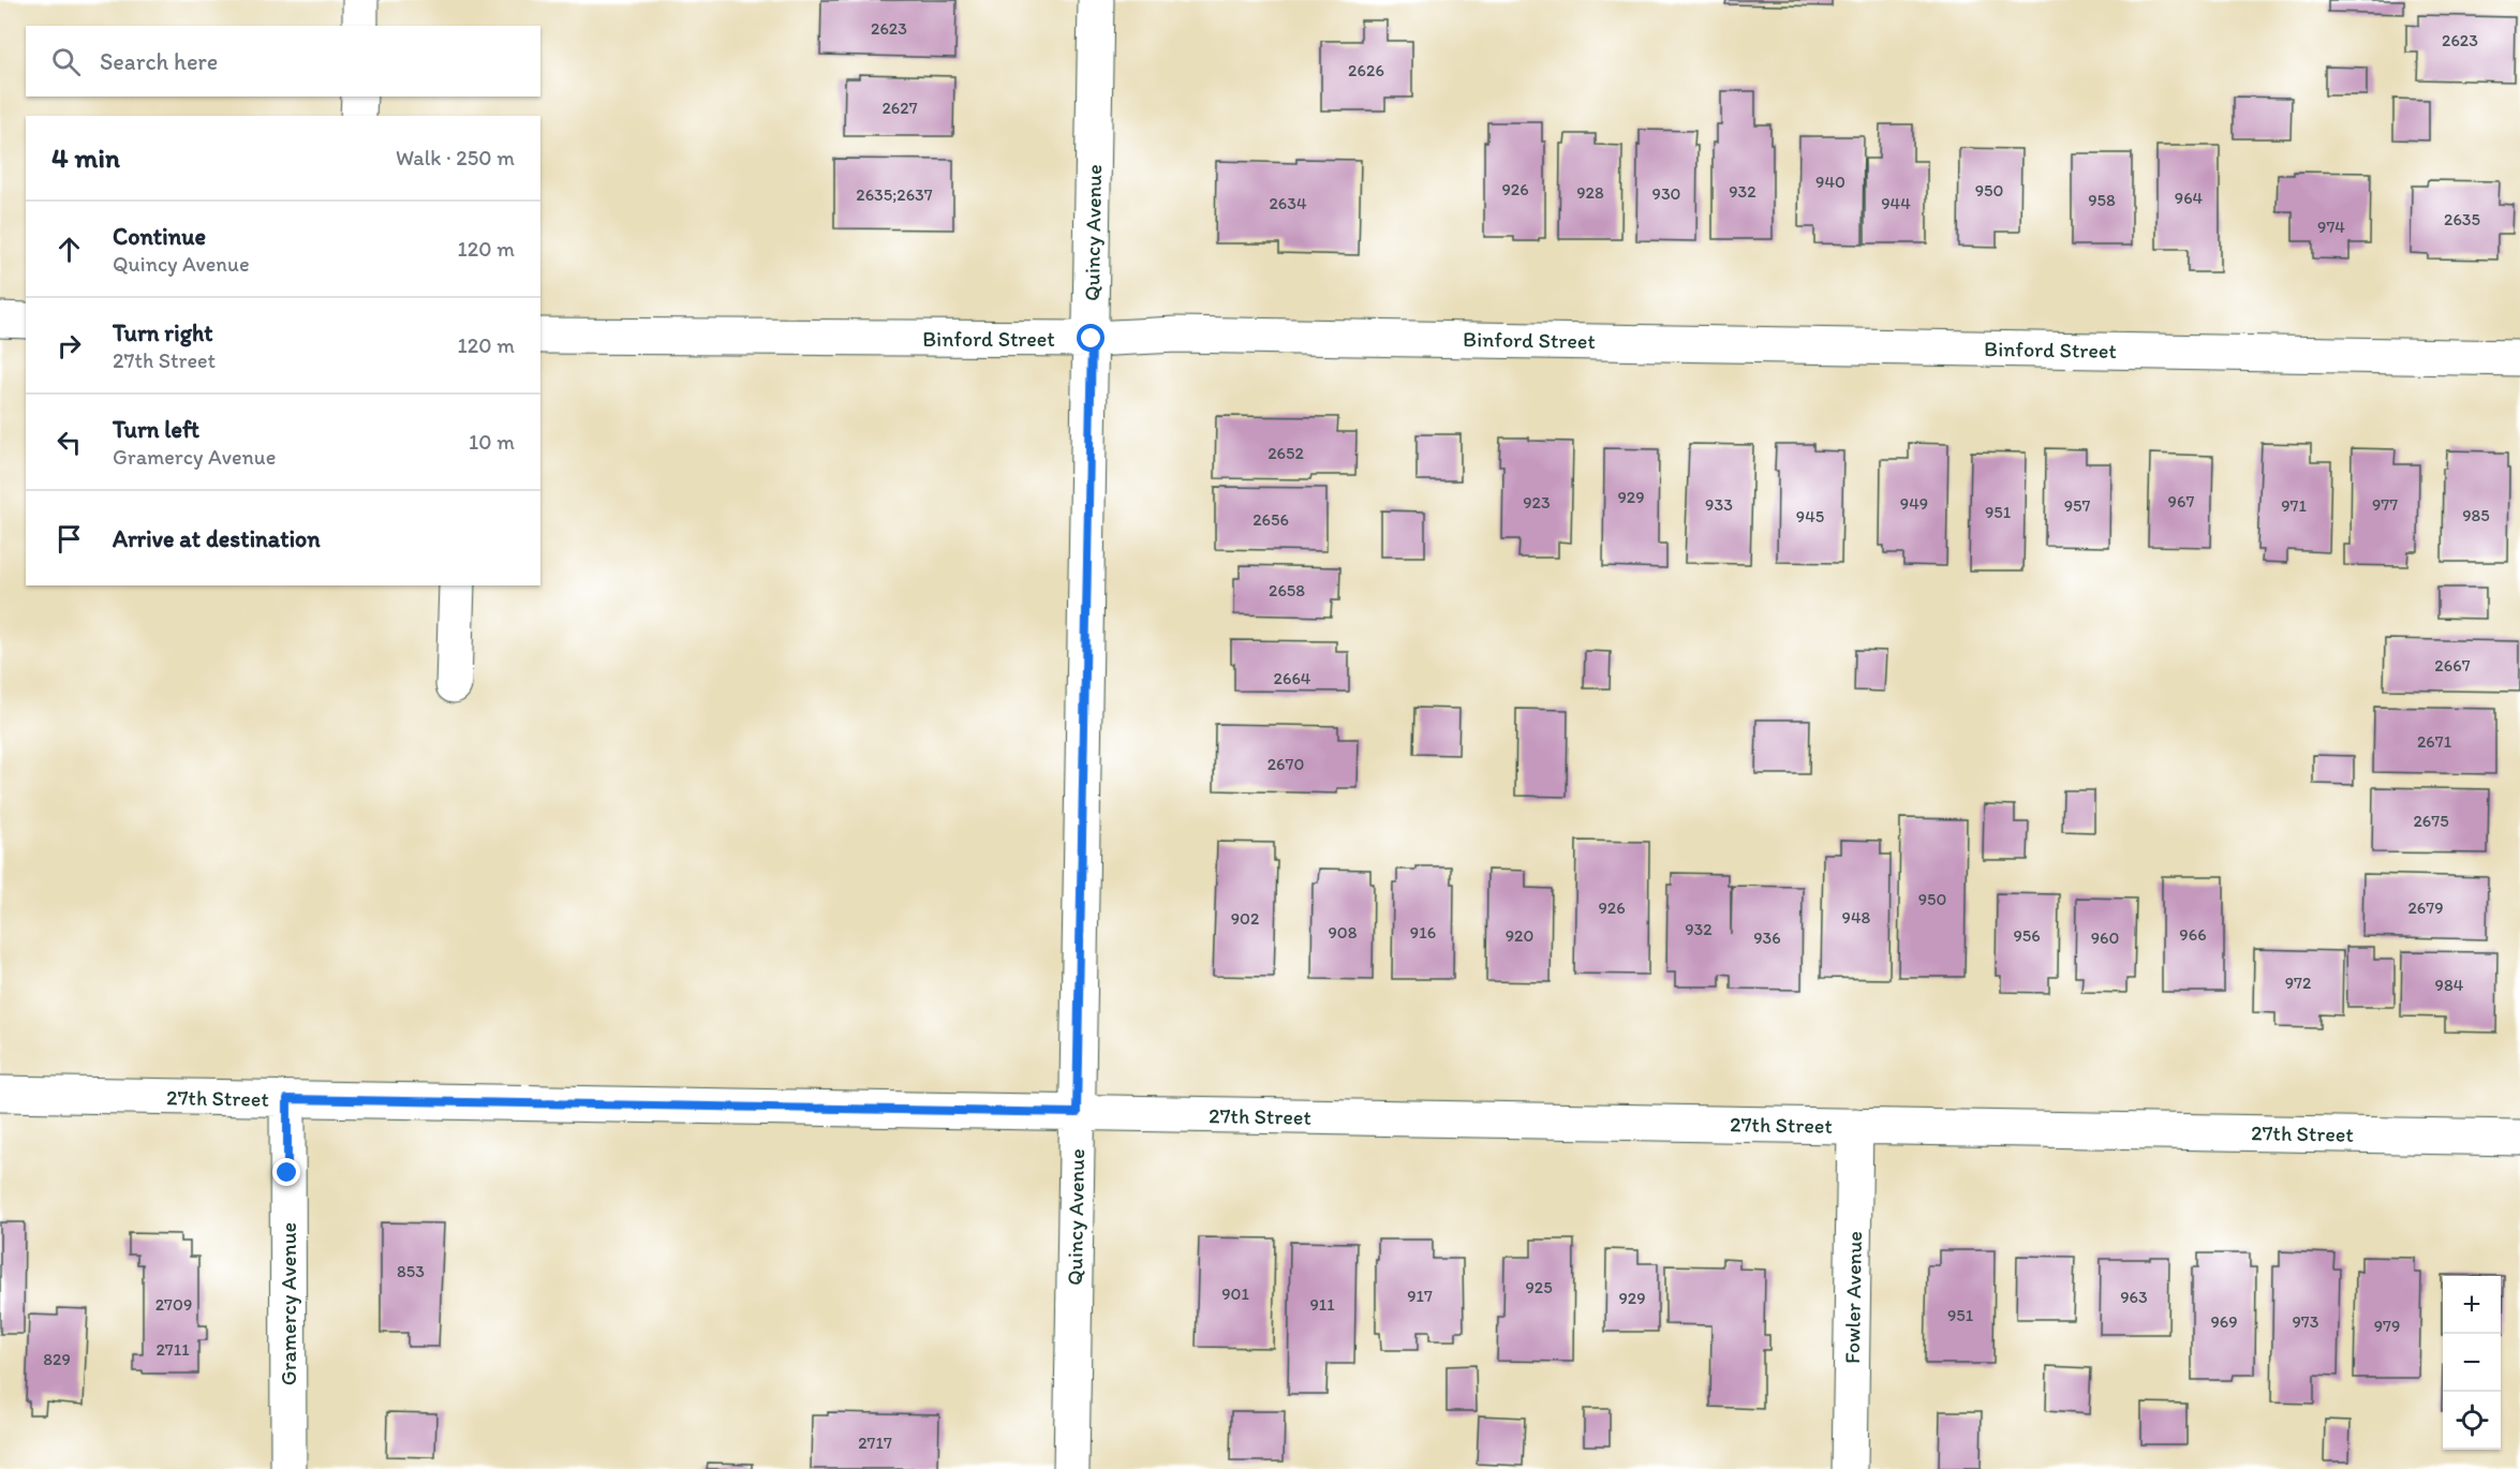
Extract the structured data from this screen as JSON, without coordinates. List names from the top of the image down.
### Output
{
  "streets": {
    "street": [
      "Quincy Avenue",
      "Binford Street",
      "27th Street",
      "Fowler Avenue",
      "Gramercy Avenue"
    ]
  },
  "crossings": [
    ["Quincy Avenue", "Binford Street"],
    ["Quincy Avenue", "27th Street"],
    ["27th Street", "Fowler Avenue"],
    ["27th Street", "Gramercy Avenue"]
  ],
  "house_numbers": [
    "2623",
    "2623",
    "2626",
    "2627",
    "940",
    "926",
    "950",
    "932",
    "928",
    "930",
    "2635;2637",
    "964",
    "958",
    "2634",
    "944",
    "2635",
    "974",
    "2652",
    "929",
    "967",
    "923",
    "949",
    "933",
    "977",
    "957",
    "971",
    "951",
    "985",
    "945",
    "2656",
    "2658",
    "2667",
    "2664",
    "2671",
    "2670",
    "2675",
    "950",
    "926",
    "2679",
    "948",
    "902",
    "932",
    "908",
    "916",
    "966",
    "920",
    "956",
    "936",
    "960",
    "972",
    "984",
    "853",
    "925",
    "901",
    "917",
    "963",
    "929",
    "2709",
    "911",
    "951",
    "969",
    "973",
    "979",
    "2711",
    "829",
    "2717"
  ],
  "page": {
    "search": "Search here",
    "heading": ["4 min", "Walk · 250 m"],
    "list": [
      ["Continue", "Quincy Avenue", "120 m"],
      ["Turn right", "27th Street", "120 m"],
      ["Turn left", "Gramercy Avenue", "10 m"],
      "Arrive at destination"
    ],
    "map_buttons": ["+", "−"]
  }
}
